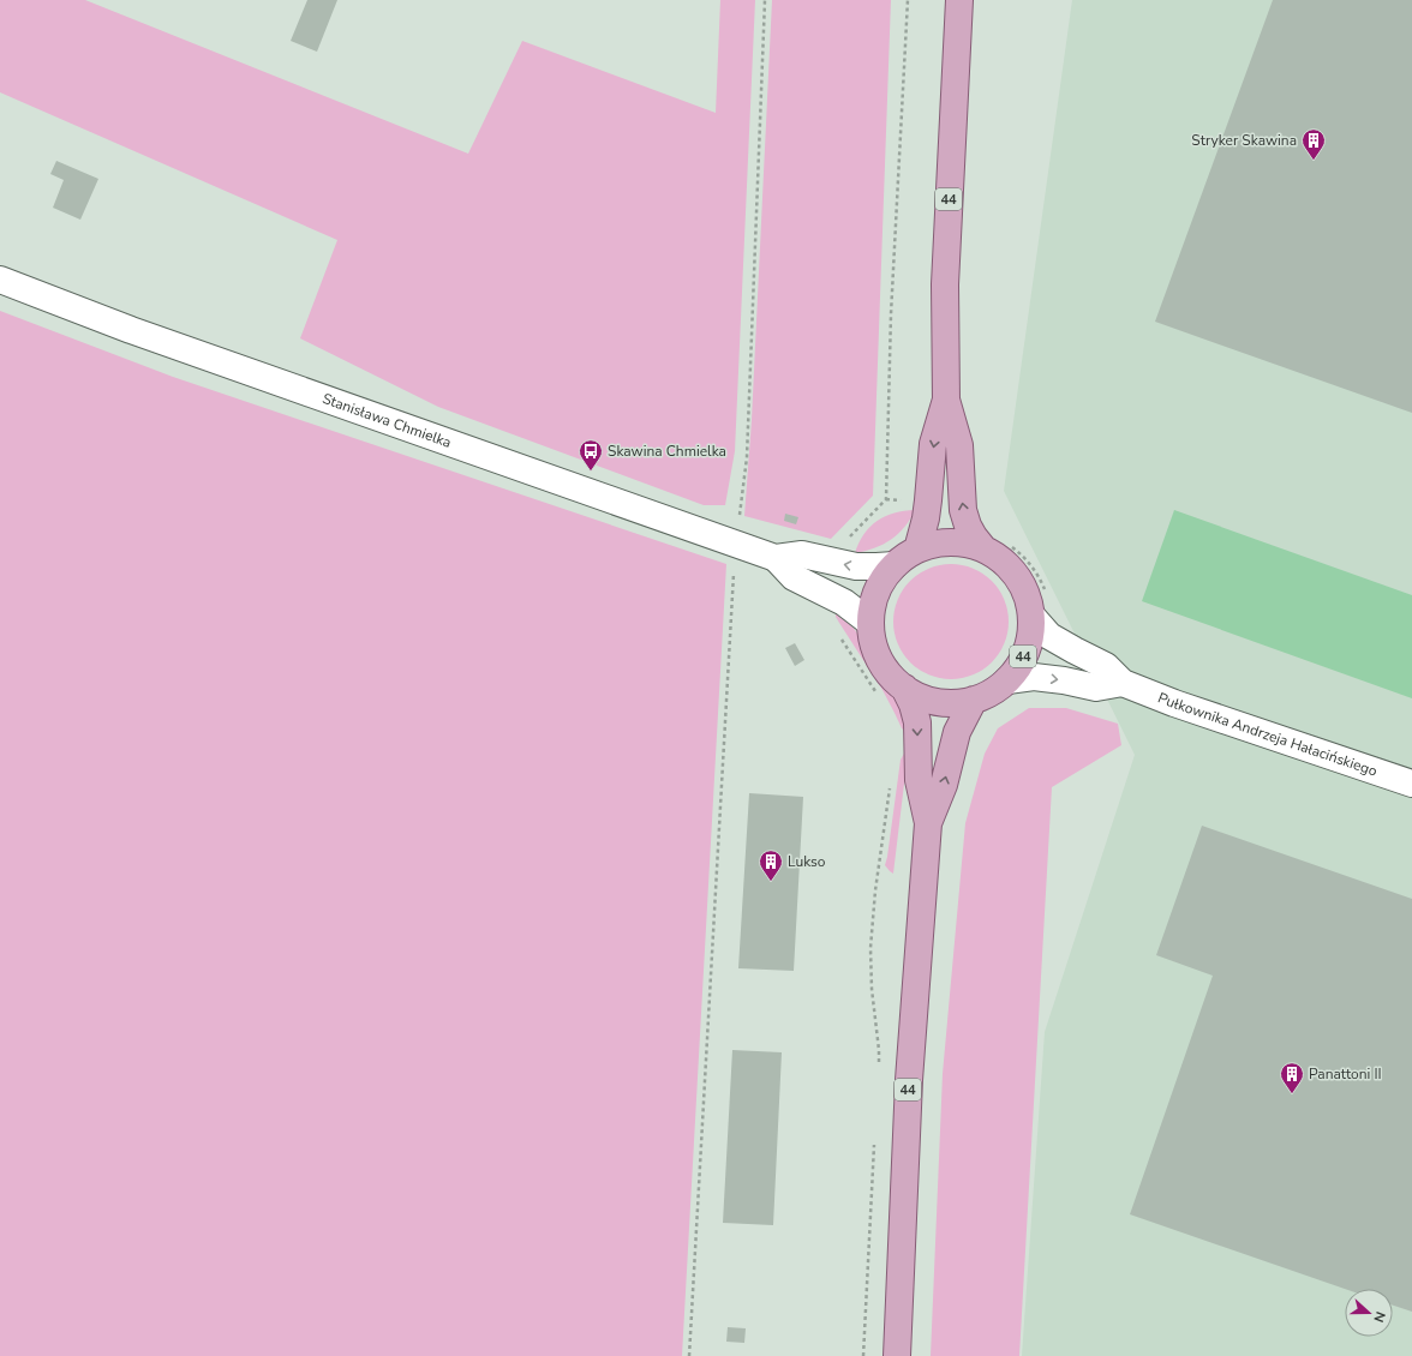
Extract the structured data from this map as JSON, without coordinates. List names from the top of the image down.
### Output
{
  "streets": {
    "main road": ["44"],
    "street": ["Stanisława Chmielka", "Pułkownika Andrzeja Hałacińskiego"]
  },
  "crossings": [
    ["44", "Stanisława Chmielka"],
    ["44", "Pułkownika Andrzeja Hałacińskiego"],
    ["Stanisława Chmielka", "Pułkownika Andrzeja Hałacińskiego"]
  ],
  "places": {
    "building": ["Stryker Skawina", "Lukso", "Panattoni II"],
    "bus stop": ["Skawina Chmielka"]
  },
  "north": "right"
}
